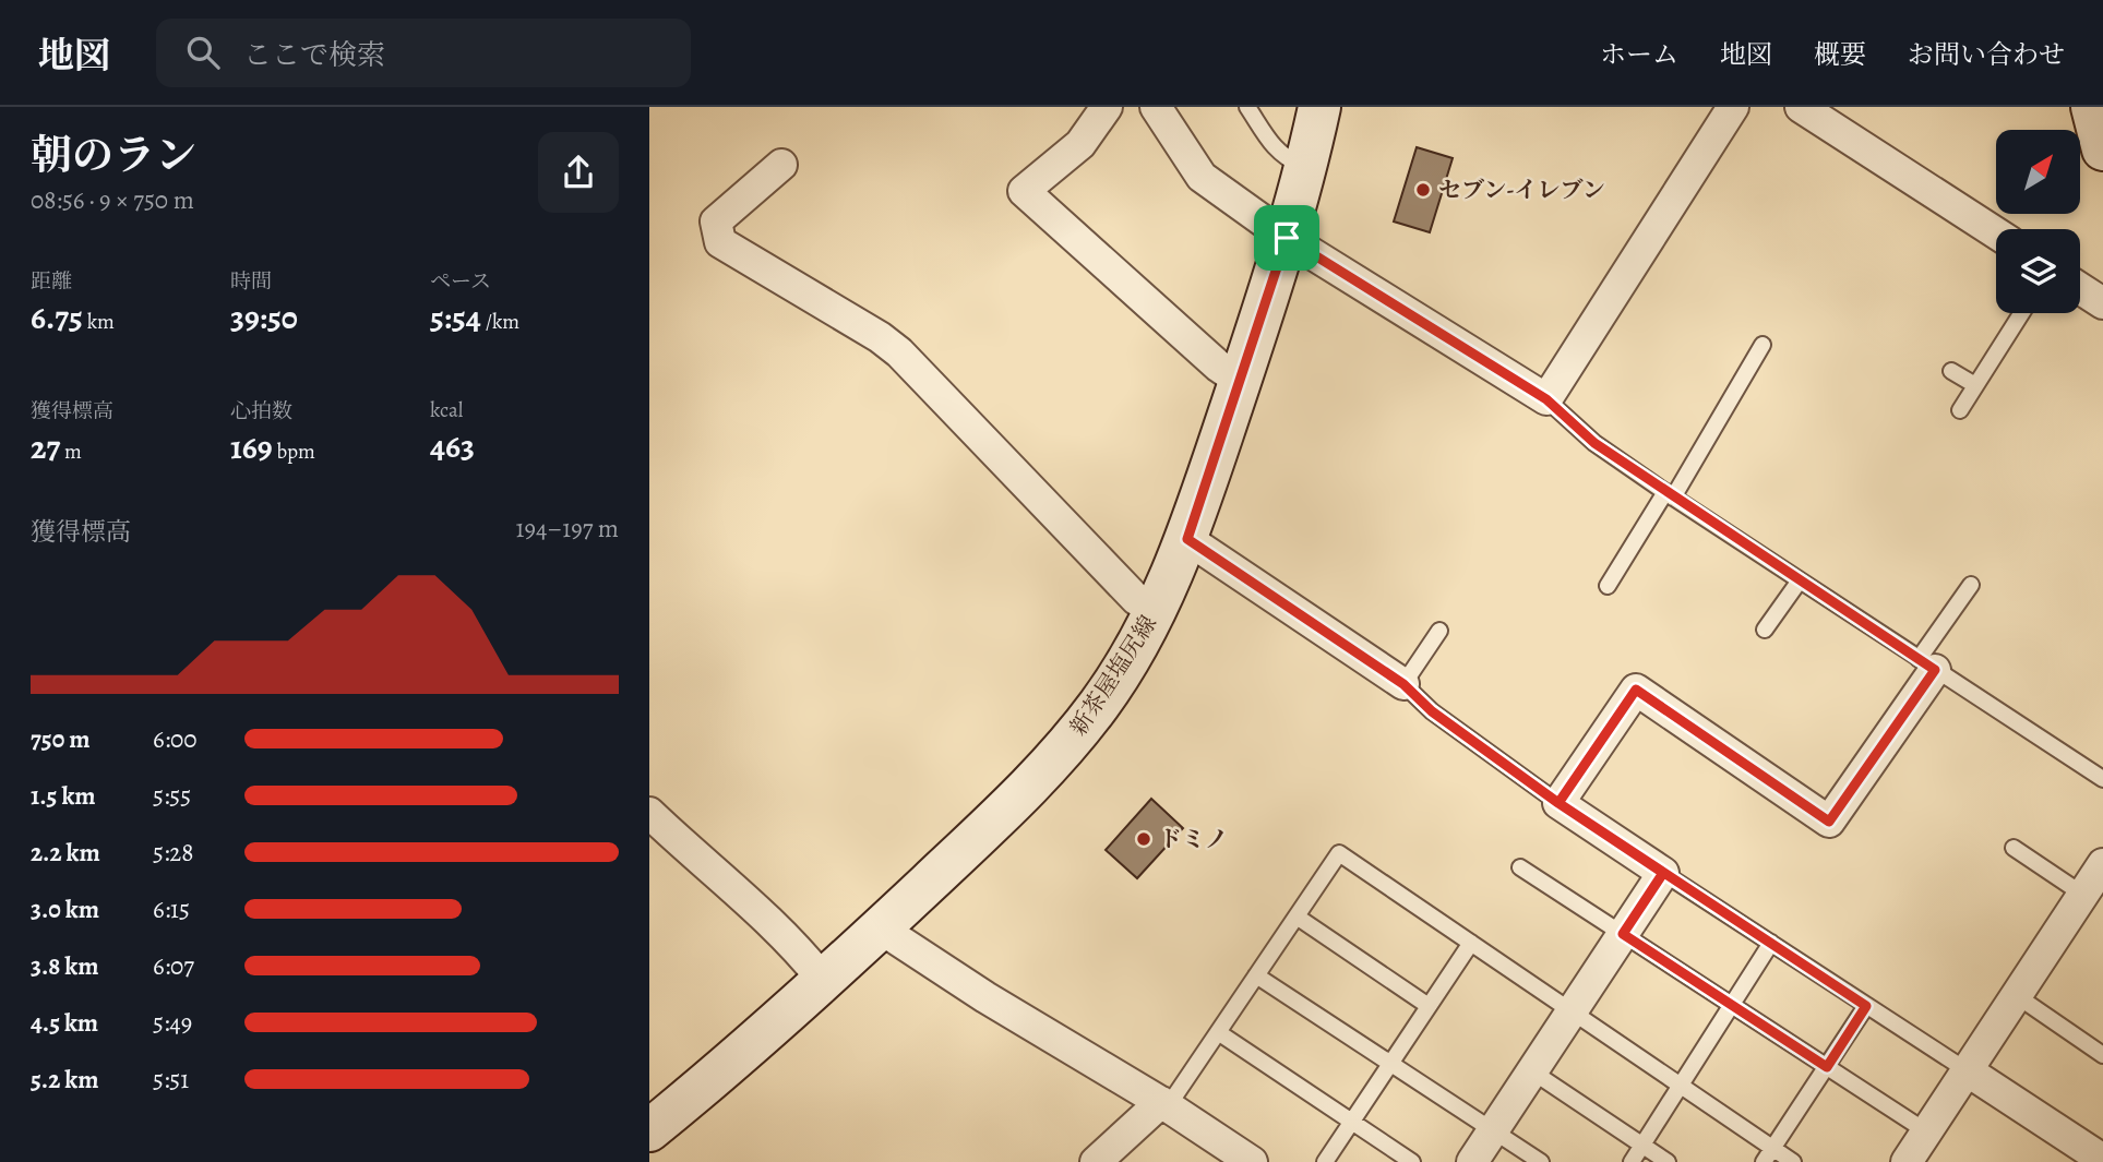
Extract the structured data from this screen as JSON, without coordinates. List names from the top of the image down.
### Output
{
  "streets": {
    "main road": ["新茶屋塩尻線"]
  },
  "places": ["セブン-イレブン", "ドミノ"],
  "north": "top right",
  "page": {
    "header": "地図",
    "search": "ここで検索",
    "nav": [
      "ホーム",
      "地図",
      "概要",
      "お問い合わせ"
    ],
    "heading": ["朝のラン", "08:56 · 9 × 750 m"],
    "stats": [
      ["距離", "6.75 km"],
      ["時間", "39:50"],
      ["ペース", "5:54 /km"],
      ["獲得標高", "27 m"],
      ["心拍数", "169 bpm"],
      ["kcal", "463"]
    ],
    "chart": ["獲得標高", "194–197 m"],
    "list": [
      {
        "name": "750 m",
        "note": "6:00"
      },
      {
        "name": "1.5 km",
        "note": "5:55"
      },
      {
        "name": "2.2 km",
        "note": "5:28"
      },
      {
        "name": "3.0 km",
        "note": "6:15"
      },
      {
        "name": "3.8 km",
        "note": "6:07"
      },
      {
        "name": "4.5 km",
        "note": "5:49"
      },
      {
        "name": "5.2 km",
        "note": "5:51"
      }
    ]
  }
}
